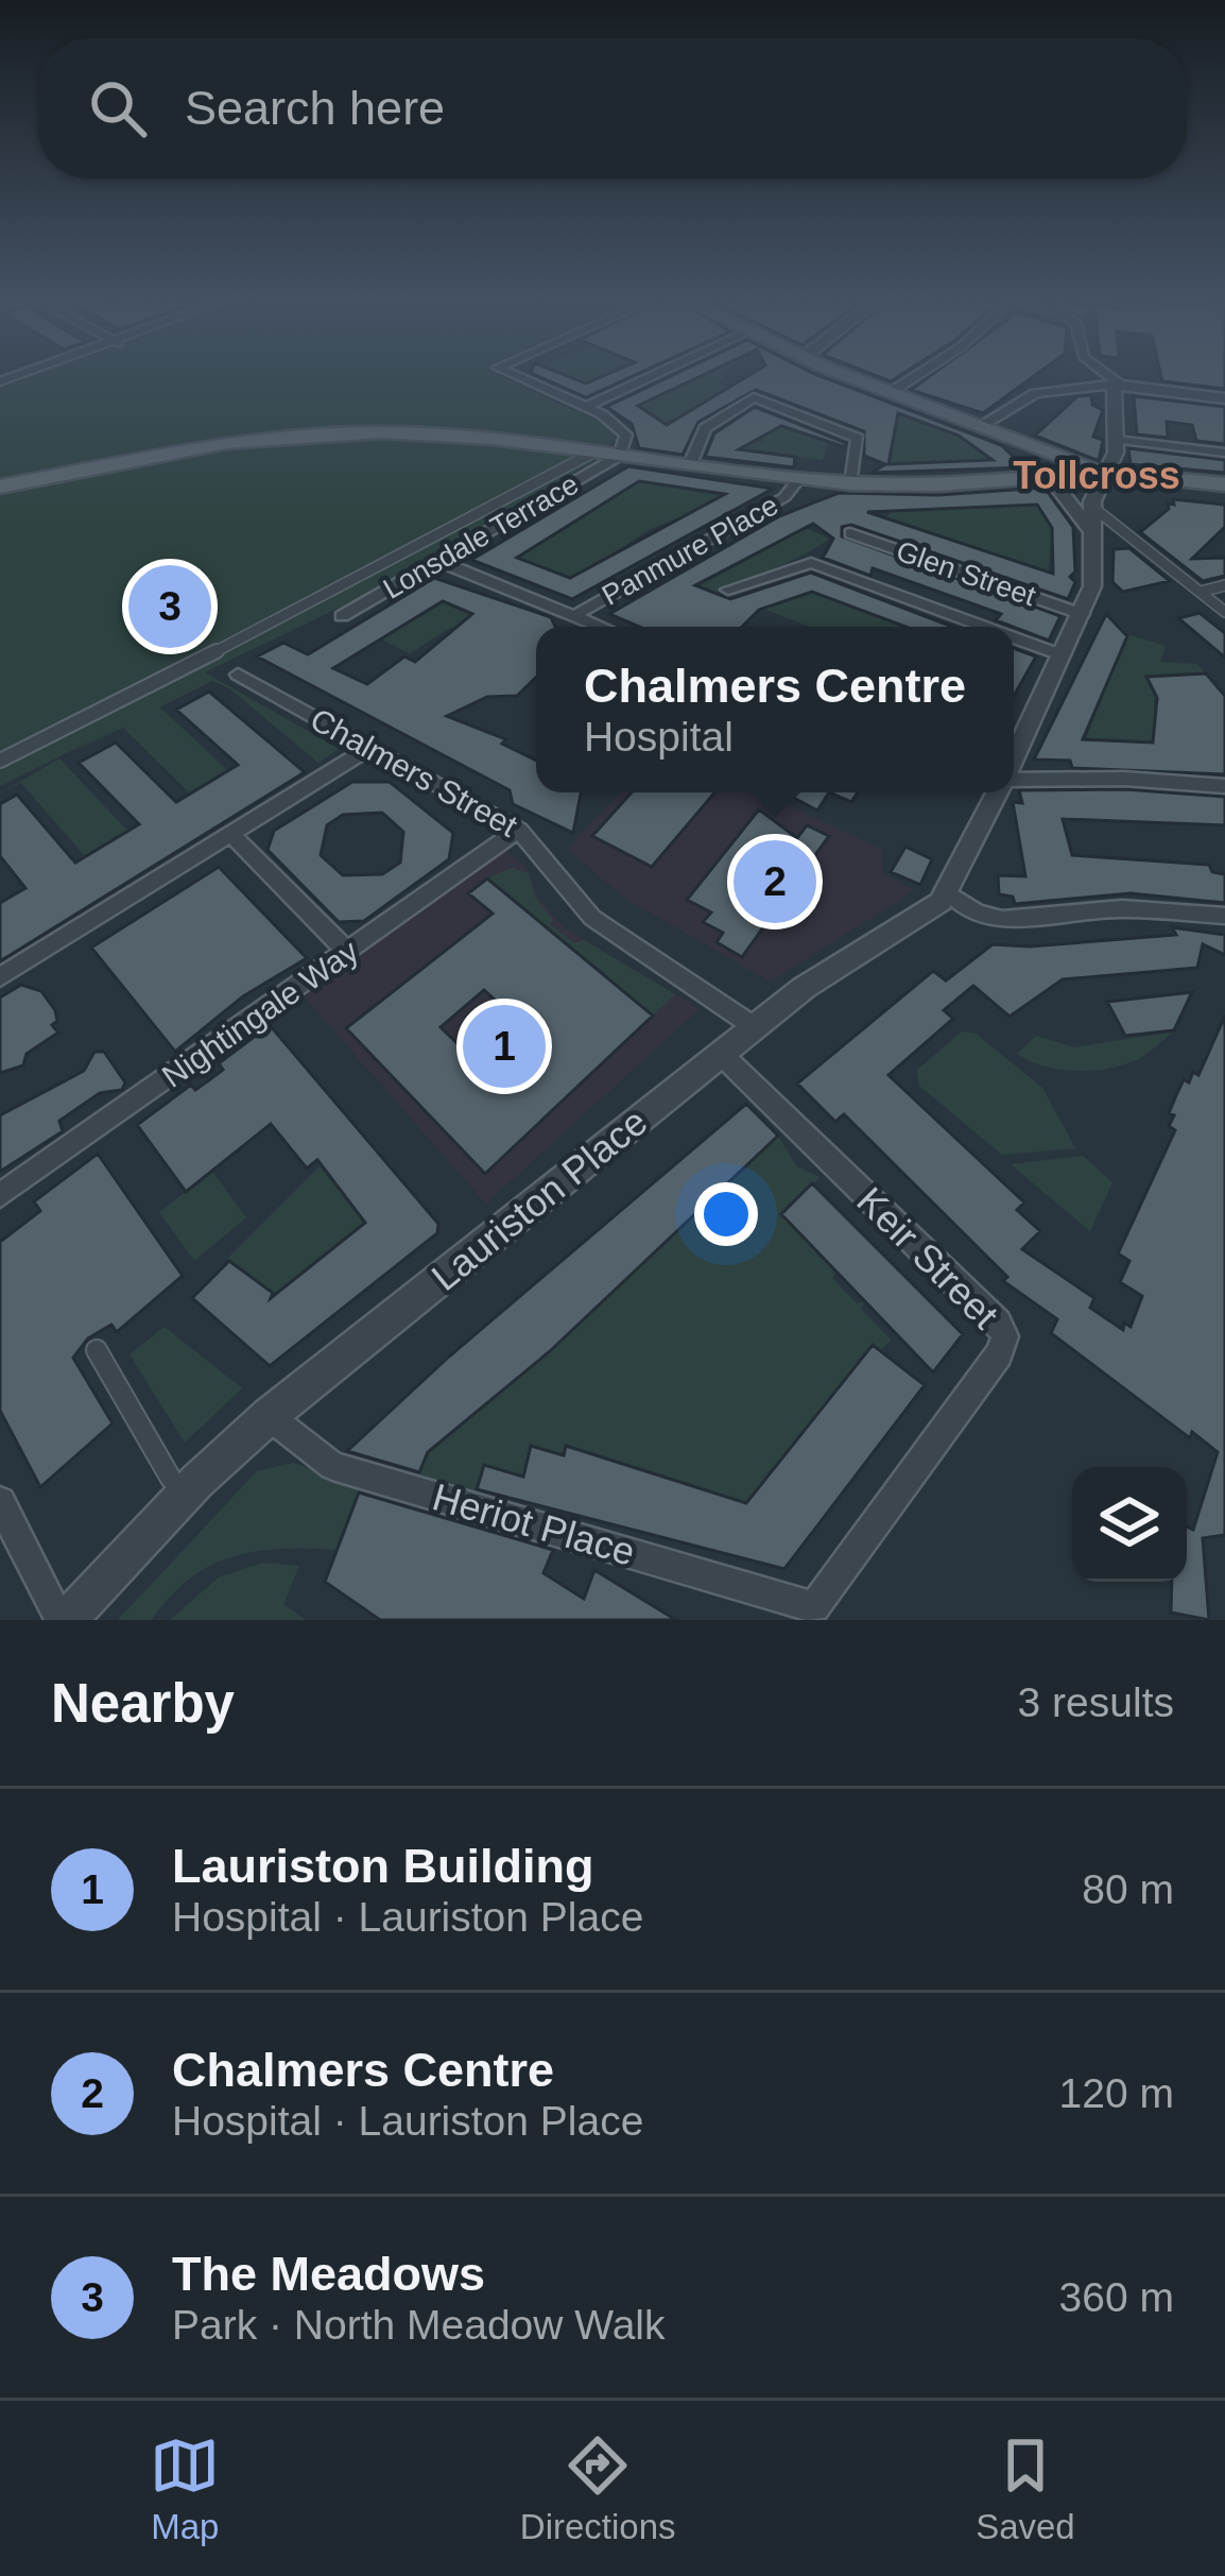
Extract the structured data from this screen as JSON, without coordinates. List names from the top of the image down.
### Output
{
  "streets": {
    "street": [
      "Lonsdale Terrace",
      "Panmure Place",
      "Glen Street",
      "Chalmers Street",
      "Nightingale Way",
      "Lauriston Place",
      "Keir Street",
      "Heriot Place"
    ]
  },
  "crossings": [
    ["Glen Street", "Lauriston Place"],
    ["Chalmers Street", "Nightingale Way"],
    ["Chalmers Street", "Lauriston Place"],
    ["Lauriston Place", "Keir Street"],
    ["Lauriston Place", "Heriot Place"],
    ["Keir Street", "Heriot Place"]
  ],
  "districts": ["Tollcross"],
  "page": {
    "search": "Search here",
    "pins": ["3", "2", "1"],
    "popup": ["Chalmers Centre", "Hospital"],
    "heading": ["Nearby", "3 results"],
    "list": [
      {
        "mark": "1",
        "name": "Lauriston Building",
        "note": "Hospital · Lauriston Place",
        "value": "80 m"
      },
      {
        "mark": "2",
        "name": "Chalmers Centre",
        "note": "Hospital · Lauriston Place",
        "value": "120 m"
      },
      {
        "mark": "3",
        "name": "The Meadows",
        "note": "Park · North Meadow Walk",
        "value": "360 m"
      }
    ],
    "nav": ["Map", "Directions", "Saved"]
  }
}
